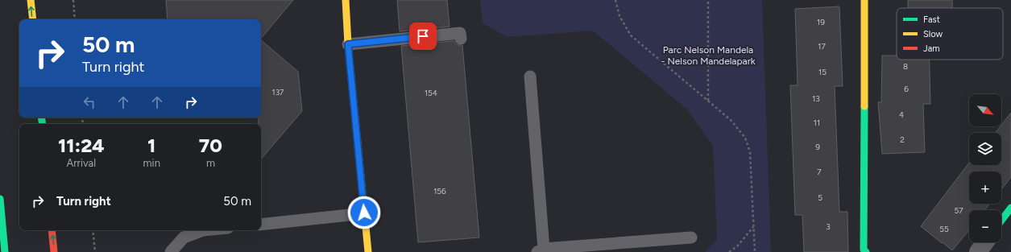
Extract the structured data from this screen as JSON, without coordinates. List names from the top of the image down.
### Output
{
  "parks": ["Parc Nelson Mandela - Nelson Mandelapark"],
  "house_numbers": [
    "19",
    "17",
    "8",
    "15",
    "6",
    "137",
    "154",
    "13",
    "4",
    "11",
    "2",
    "9",
    "7",
    "156",
    "5",
    "57",
    "3",
    "55"
  ],
  "legend": ["Fast", "Slow", "Jam"],
  "north": "bottom right",
  "page": {
    "turn": ["50 m", "Turn right"],
    "map_buttons": ["+", "−"],
    "eta": [
      "11:24",
      "Arrival",
      "1",
      "min",
      "70",
      "m"
    ],
    "list": [
      {
        "name": "Turn right",
        "value": "50 m"
      }
    ]
  }
}
